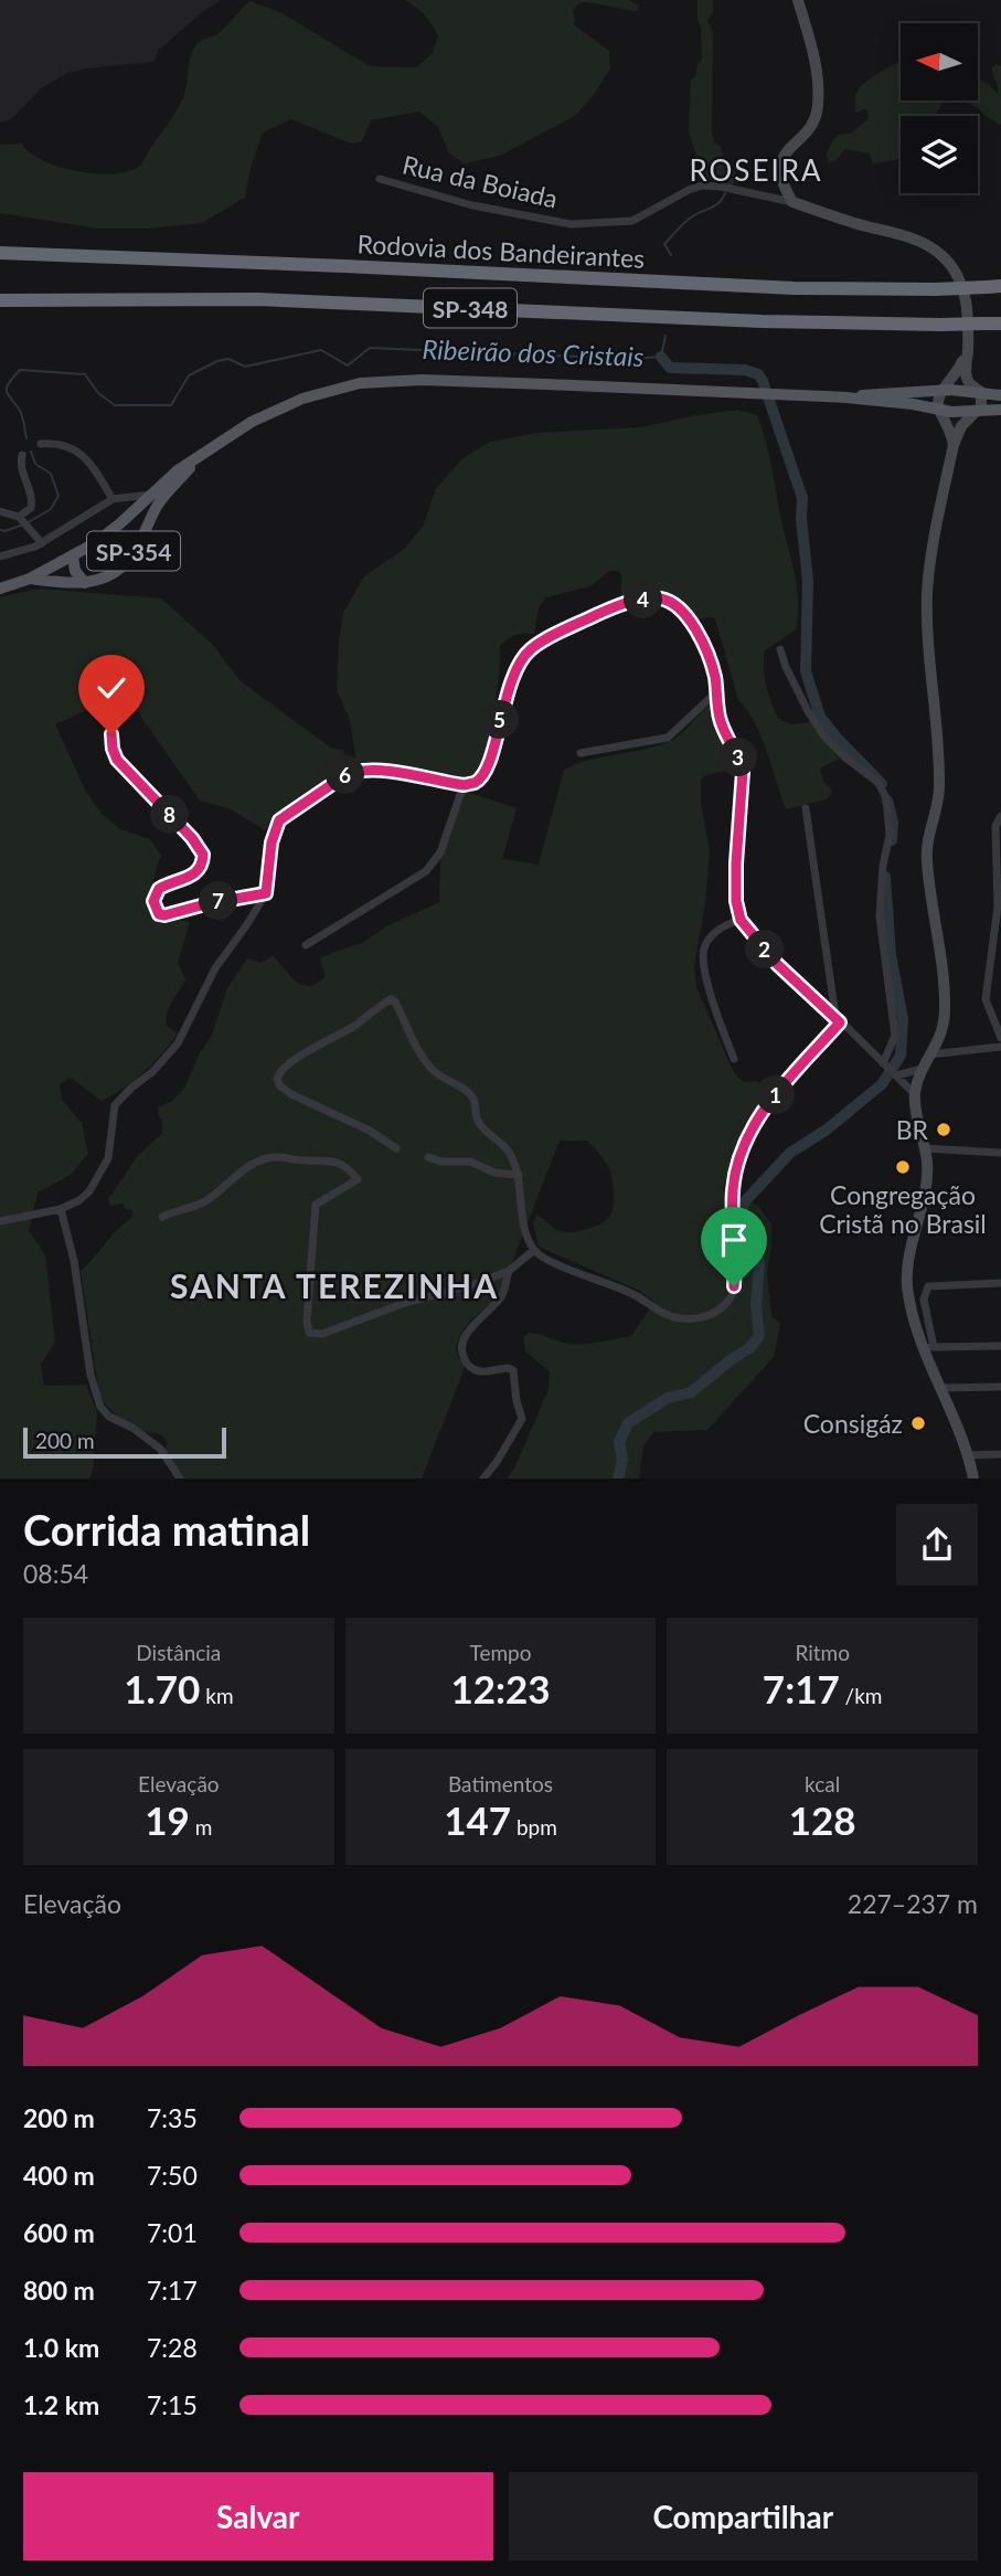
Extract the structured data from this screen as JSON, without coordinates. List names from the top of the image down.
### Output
{
  "streets": {
    "highway": ["Rodovia dos Bandeirantes", "SP-348"],
    "main road": ["SP-354"],
    "street": ["Rua da Boiada"]
  },
  "districts": ["ROSEIRA", "SANTA TEREZINHA"],
  "water": ["Ribeirão dos Cristais"],
  "places": ["BR", "Congregação Cristã no Brasil", "Consigáz"],
  "scale_bar": "200 m",
  "north": "left",
  "page": {
    "pins": [
      "4",
      "5",
      "3",
      "6",
      "8",
      "7",
      "2",
      "1"
    ],
    "scale": "200 m",
    "heading": ["Corrida matinal", "08:54"],
    "stats": [
      ["Distância", "1.70 km"],
      ["Tempo", "12:23"],
      ["Ritmo", "7:17 /km"],
      ["Elevação", "19 m"],
      ["Batimentos", "147 bpm"],
      ["kcal", "128"]
    ],
    "chart": ["Elevação", "227–237 m"],
    "list": [
      {
        "name": "200 m",
        "note": "7:35"
      },
      {
        "name": "400 m",
        "note": "7:50"
      },
      {
        "name": "600 m",
        "note": "7:01"
      },
      {
        "name": "800 m",
        "note": "7:17"
      },
      {
        "name": "1.0 km",
        "note": "7:28"
      },
      {
        "name": "1.2 km",
        "note": "7:15"
      }
    ],
    "buttons": ["Salvar", "Compartilhar"]
  }
}
